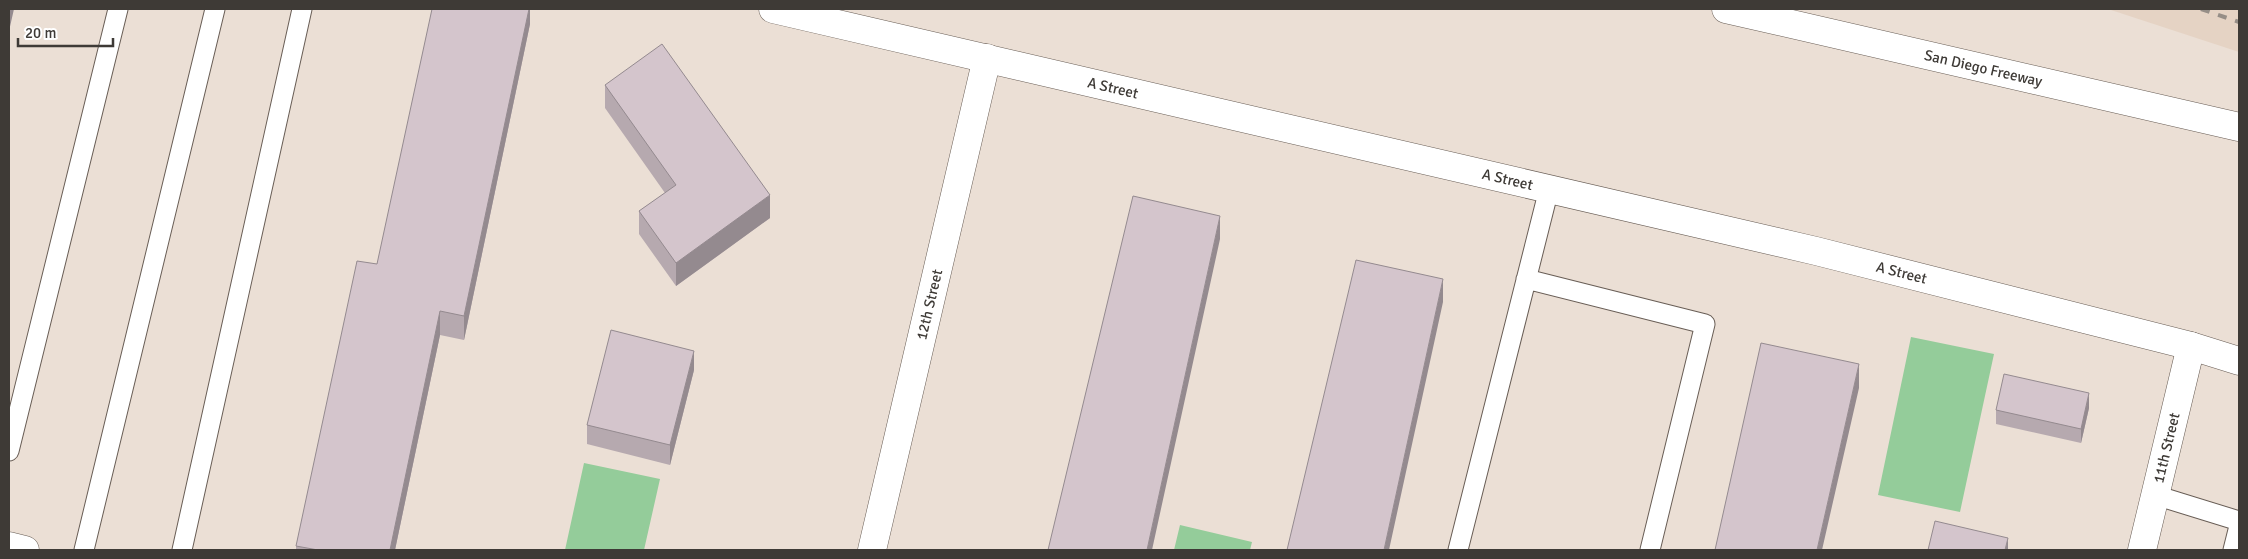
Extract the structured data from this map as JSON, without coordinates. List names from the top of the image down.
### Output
{
  "streets": {
    "main road": [
      "San Diego Freeway",
      "A Street",
      "12th Street",
      "11th Street"
    ]
  },
  "crossings": [
    ["A Street", "12th Street"],
    ["A Street", "11th Street"]
  ],
  "scale_bar": "20 m"
}
